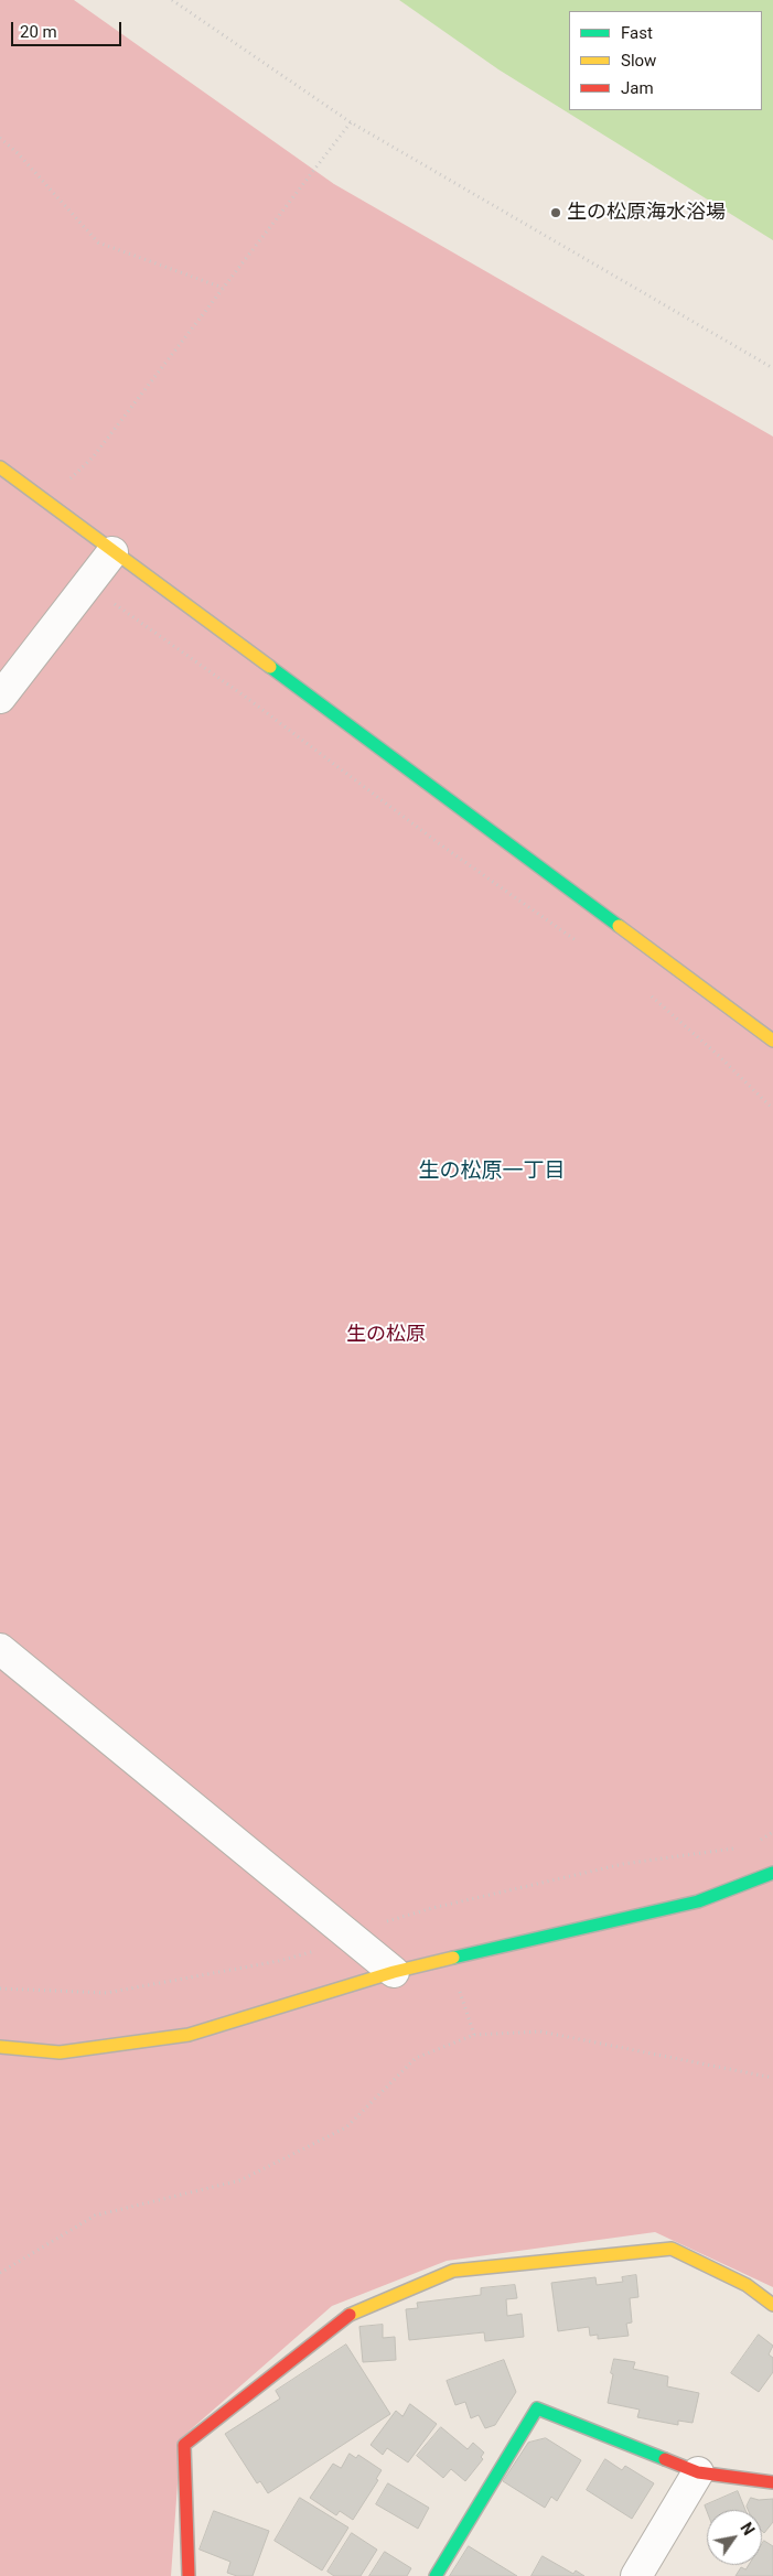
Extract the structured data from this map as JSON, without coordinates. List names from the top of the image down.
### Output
{
  "districts": ["生の松原一丁目"],
  "parks": ["生の松原"],
  "places": ["生の松原海水浴場"],
  "legend": ["Fast", "Slow", "Jam"],
  "scale_bar": "20 m",
  "north": "top right"
}
